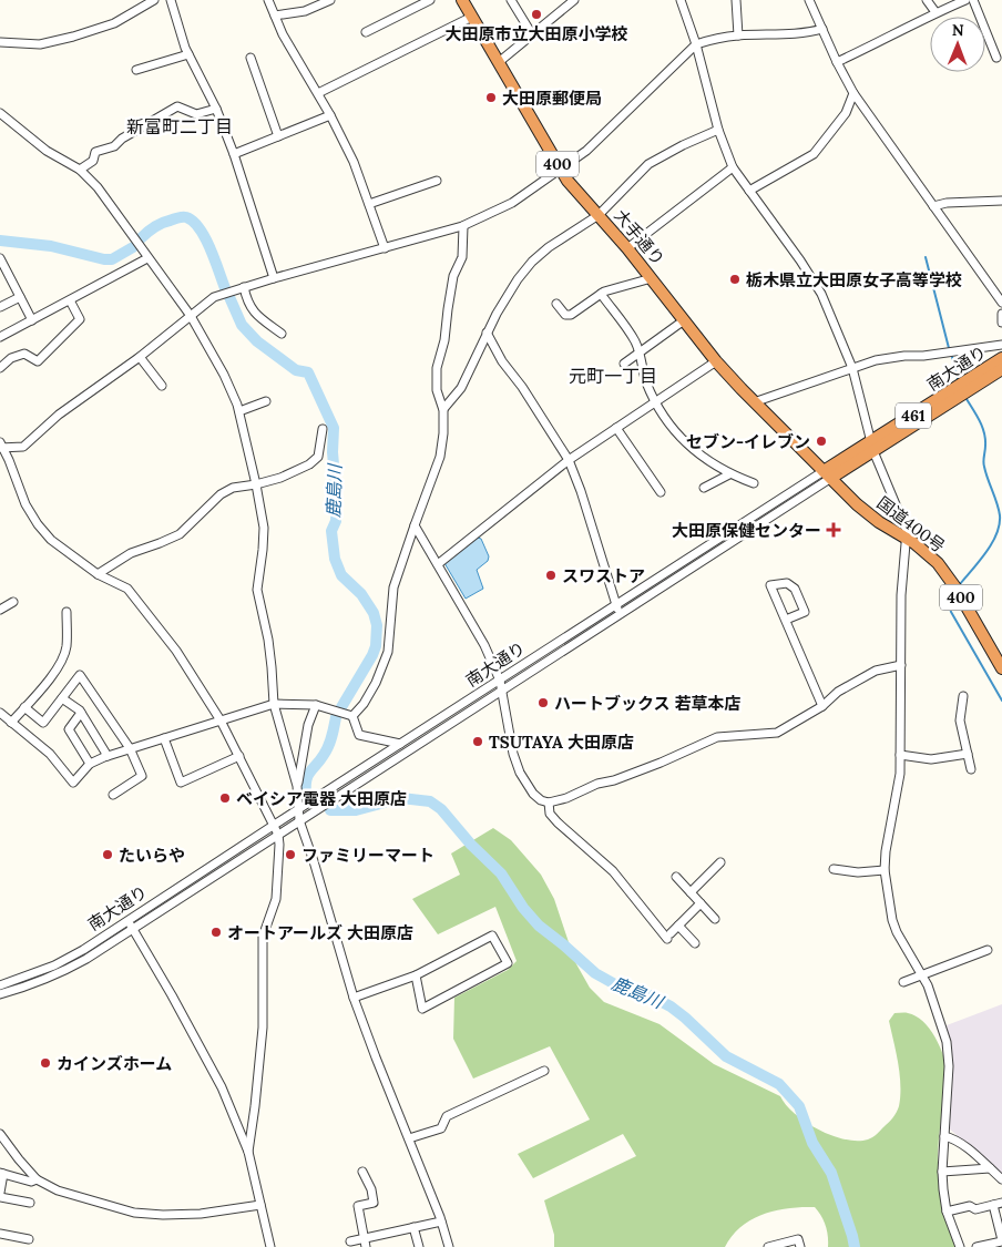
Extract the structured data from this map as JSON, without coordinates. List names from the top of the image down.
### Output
{
  "streets": {
    "highway": [
      "400",
      "大手通り",
      "南大通り",
      "461",
      "国道400号"
    ]
  },
  "crossings": [
    ["大手通り", "南大通り"],
    ["大手通り", "国道400号"],
    ["南大通り", "国道400号"]
  ],
  "districts": ["新富町二丁目", "元町一丁目"],
  "water": ["鹿島川"],
  "places": {
    "other": [
      "大田原市立大田原小学校",
      "大田原郵便局",
      "栃木県立大田原女子高等学校",
      "セブン-イレブン",
      "スワストア",
      "ハートブックス 若草本店",
      "TSUTAYA 大田原店",
      "ベイシア電器 大田原店",
      "たいらや",
      "ファミリーマート",
      "オートアールズ 大田原店",
      "カインズホーム"
    ],
    "health": ["大田原保健センター"]
  },
  "north": "top"
}
